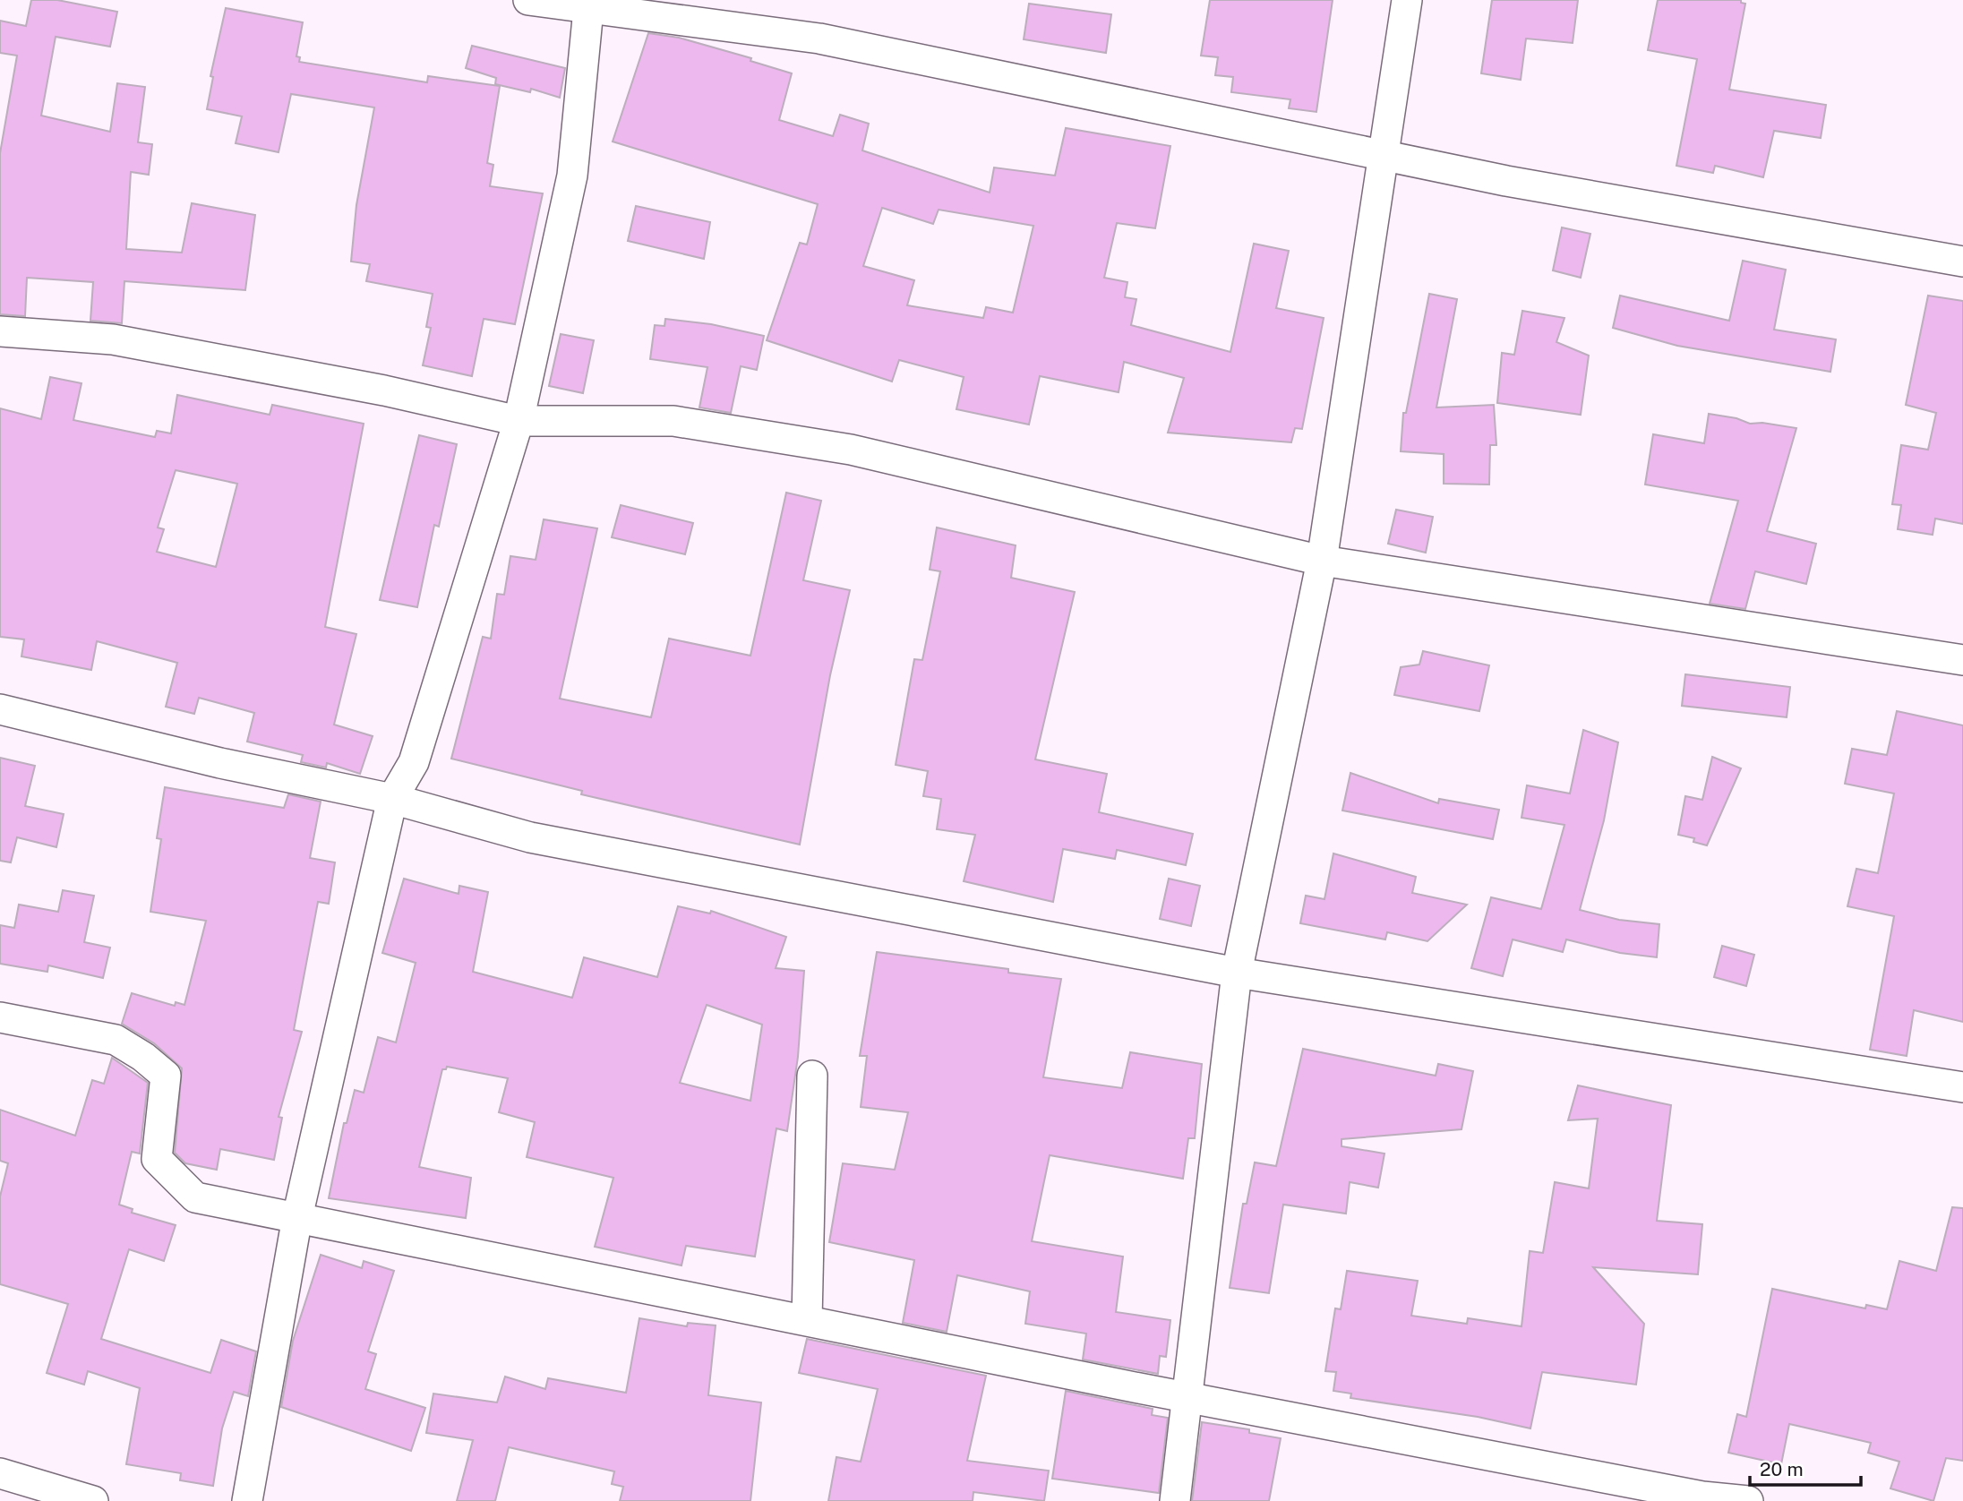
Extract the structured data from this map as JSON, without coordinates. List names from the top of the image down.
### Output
{
  "scale_bar": "20 m"
}
